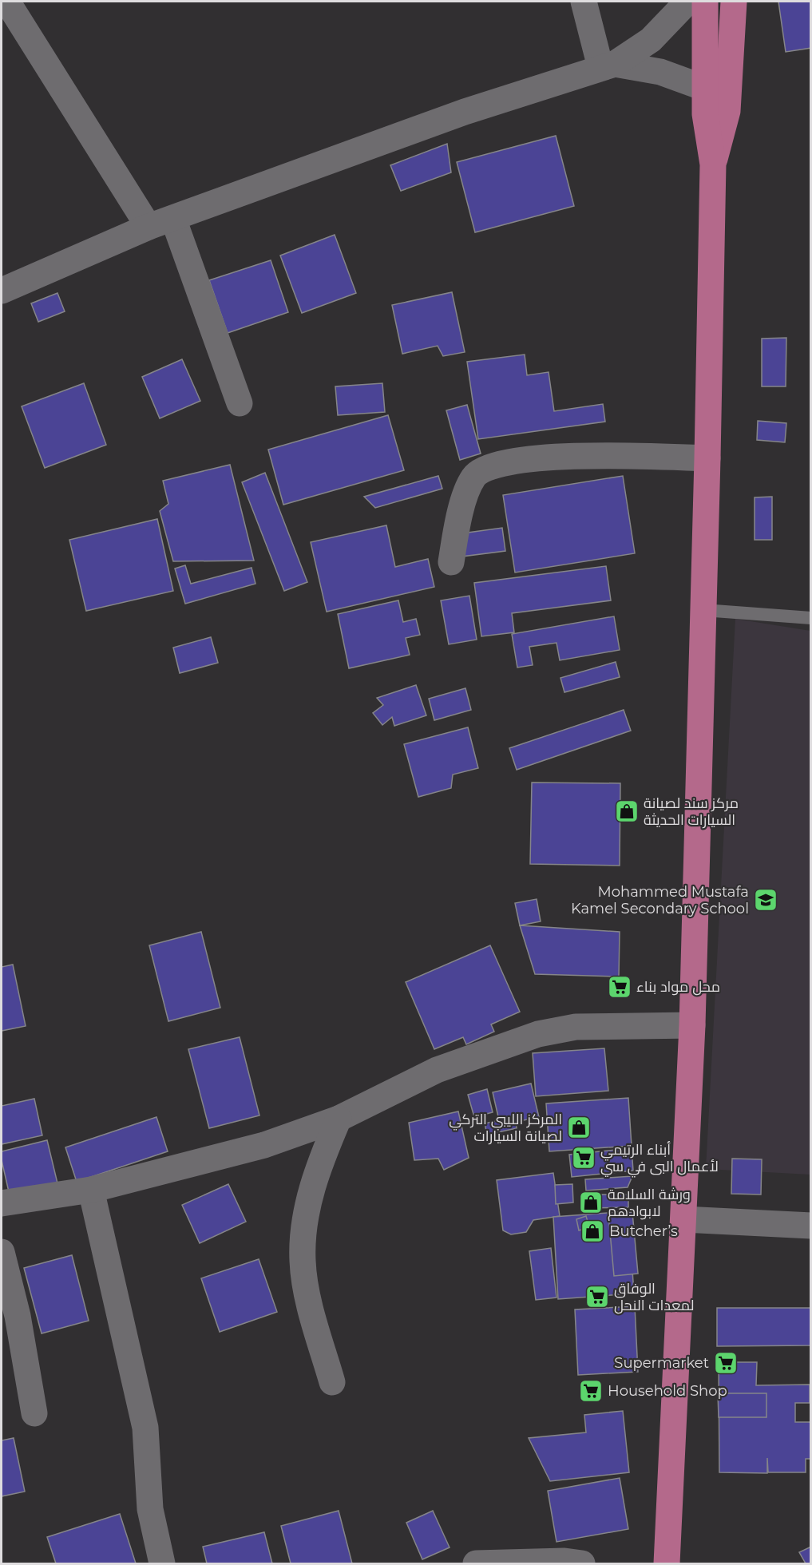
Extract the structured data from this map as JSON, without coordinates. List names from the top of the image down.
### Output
{
  "places": {
    "shop": [
      "مركز سند لصيانة السيارات الحديثة",
      "المركز الليبي التركي لصيانة السيارات",
      "ورشة السلامة لابوادهم",
      "Butcher’s"
    ],
    "school or university": ["Mohammed Mustafa Kamel Secondary School"],
    "supermarket": [
      "محل مواد بناء",
      "أبناء الرتيمي لأعمال البى في سي",
      "الوفاق لمعدات النحل",
      "Supermarket",
      "Household Shop"
    ]
  }
}
